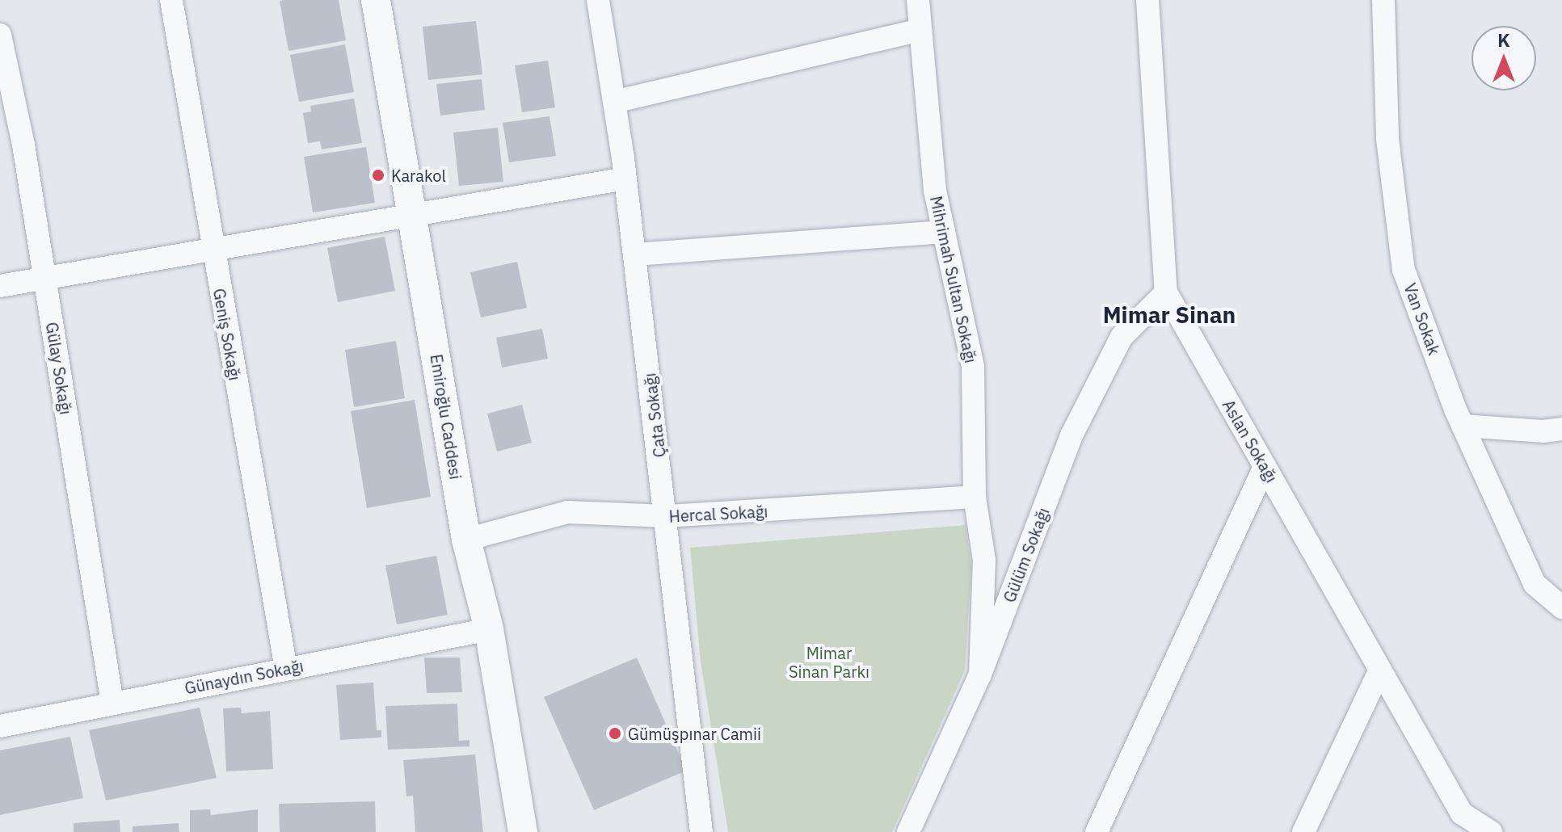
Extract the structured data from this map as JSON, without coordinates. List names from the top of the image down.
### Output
{
  "streets": {
    "street": [
      "Mihrimah Sultan Sokağı",
      "Van Sokak",
      "Geniş Sokağı",
      "Gülay Sokağı",
      "Çata Sokağı",
      "Emiroğlu Caddesi",
      "Aslan Sokağı",
      "Hercal Sokağı",
      "Gülüm Sokağı",
      "Günaydın Sokağı"
    ]
  },
  "crossings": [
    ["Mihrimah Sultan Sokağı", "Hercal Sokağı"],
    ["Mihrimah Sultan Sokağı", "Gülüm Sokağı"],
    ["Geniş Sokağı", "Günaydın Sokağı"],
    ["Gülay Sokağı", "Günaydın Sokağı"],
    ["Çata Sokağı", "Hercal Sokağı"],
    ["Emiroğlu Caddesi", "Hercal Sokağı"],
    ["Emiroğlu Caddesi", "Günaydın Sokağı"],
    ["Aslan Sokağı", "Gülüm Sokağı"]
  ],
  "districts": ["Mimar Sinan"],
  "parks": ["Mimar Sinan Parkı"],
  "places": ["Karakol", "Gümüşpınar Camii"],
  "north": "top"
}
